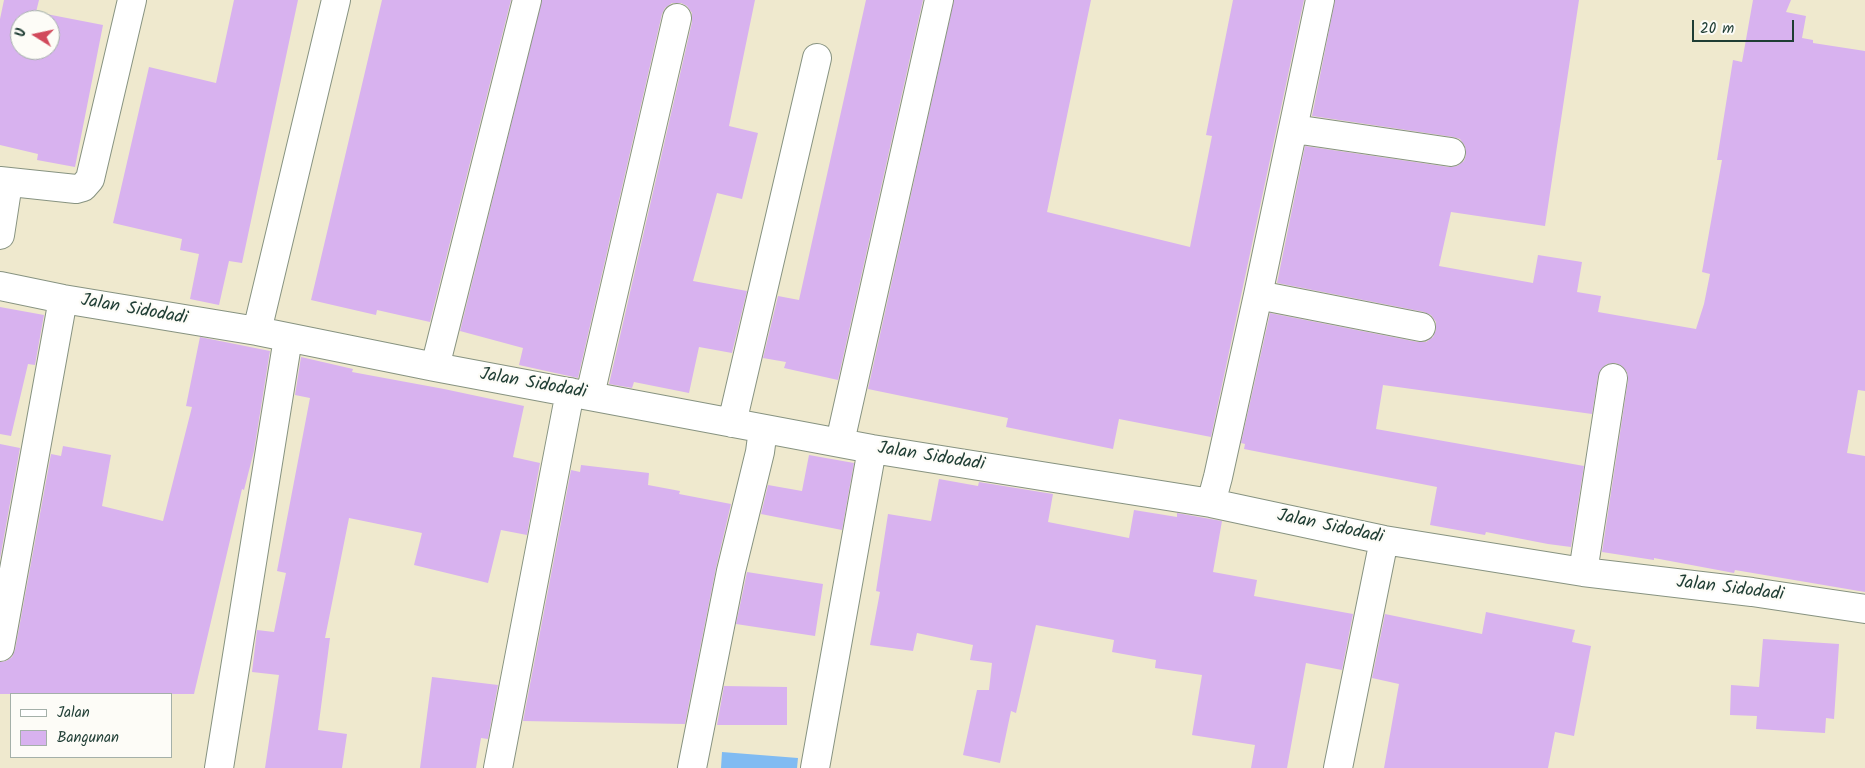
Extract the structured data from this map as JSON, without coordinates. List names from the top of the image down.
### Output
{
  "streets": {
    "street": ["Jalan Sidodadi"]
  },
  "legend": ["Jalan", "Bangunan"],
  "scale_bar": "20 m",
  "north": "left"
}
